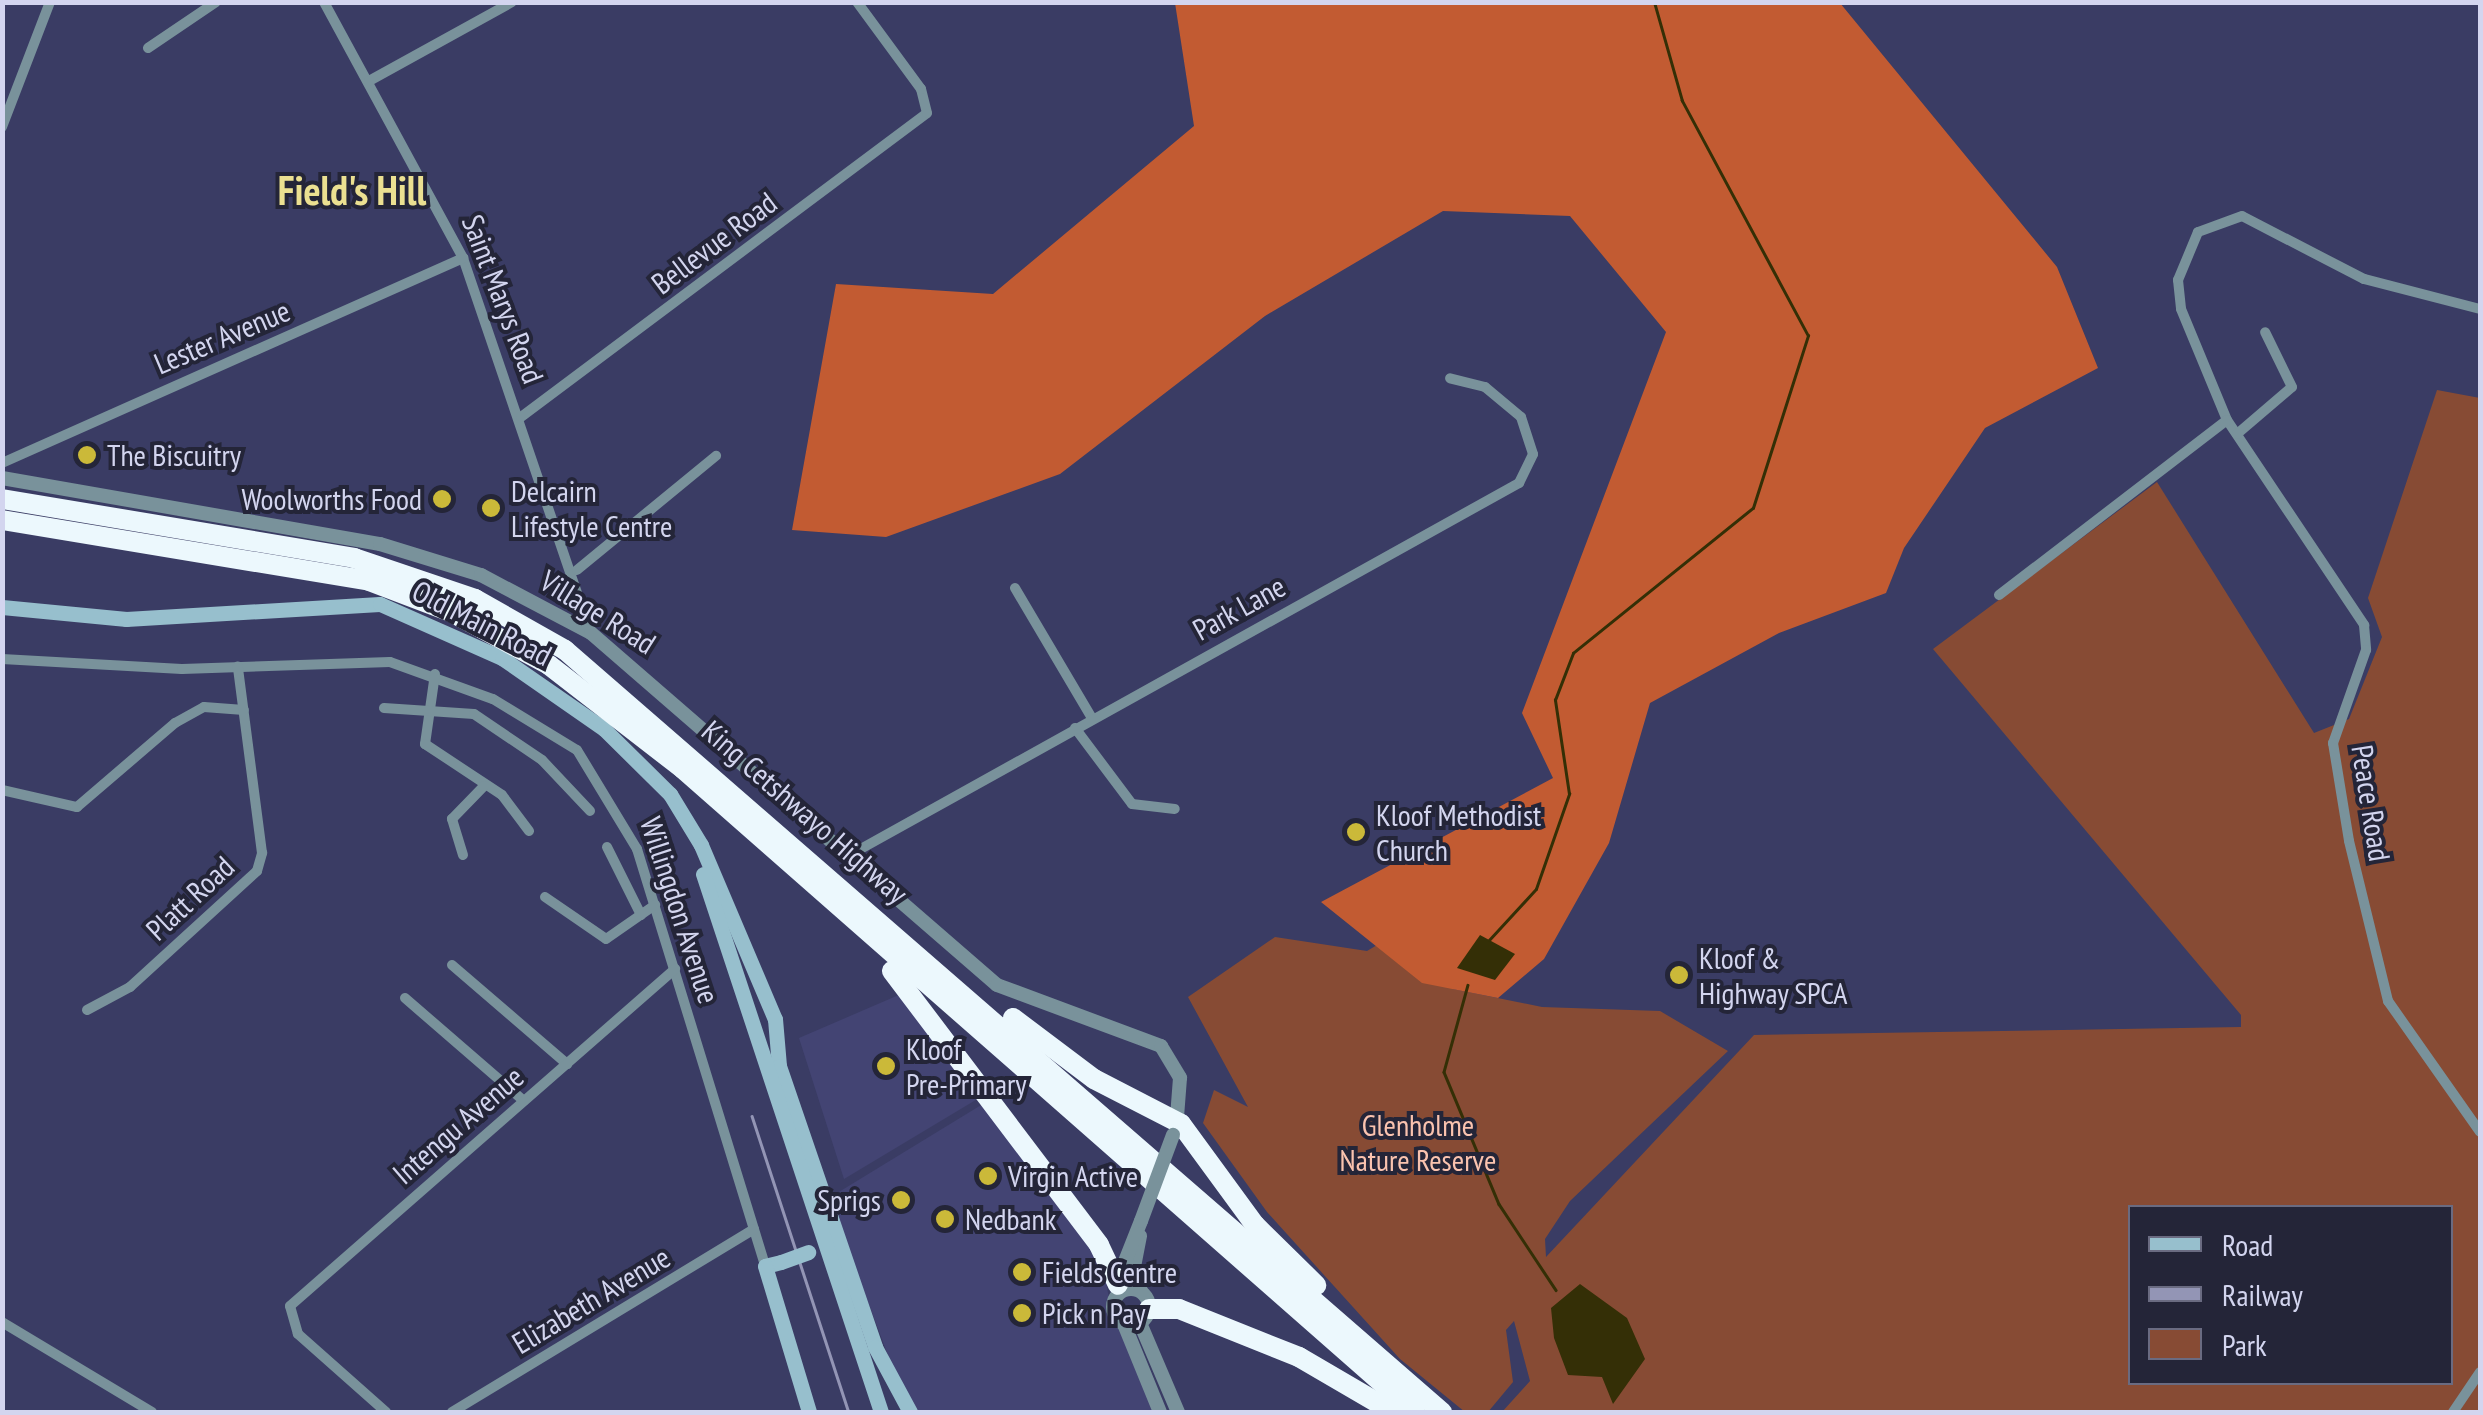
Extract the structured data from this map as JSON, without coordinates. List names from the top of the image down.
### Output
{
  "streets": {
    "highway": ["King Cetshwayo Highway"],
    "main road": ["Old Main Road"],
    "street": [
      "Bellevue Road",
      "Saint Marys Road",
      "Lester Avenue",
      "Park Lane",
      "Village Road",
      "Peace Road",
      "Platt Road",
      "Willingdon Avenue",
      "Intengu Avenue",
      "Elizabeth Avenue"
    ]
  },
  "crossings": [
    ["Bellevue Road", "Saint Marys Road"],
    ["Saint Marys Road", "Lester Avenue"],
    ["Saint Marys Road", "Village Road"],
    ["Park Lane", "Village Road"],
    ["Platt Road", "Willingdon Avenue"],
    ["Willingdon Avenue", "Intengu Avenue"],
    ["Willingdon Avenue", "Elizabeth Avenue"]
  ],
  "districts": ["Field's Hill"],
  "parks": ["Glenholme Nature Reserve"],
  "places": [
    "The Biscuitry",
    "Woolworths Food",
    "Delcairn Lifestyle Centre",
    "Kloof Methodist Church",
    "Kloof & Highway SPCA",
    "Kloof Pre-Primary",
    "Virgin Active",
    "Sprigs",
    "Nedbank",
    "Fields Centre",
    "Pick n Pay"
  ],
  "legend": ["Road", "Railway", "Park"]
}
